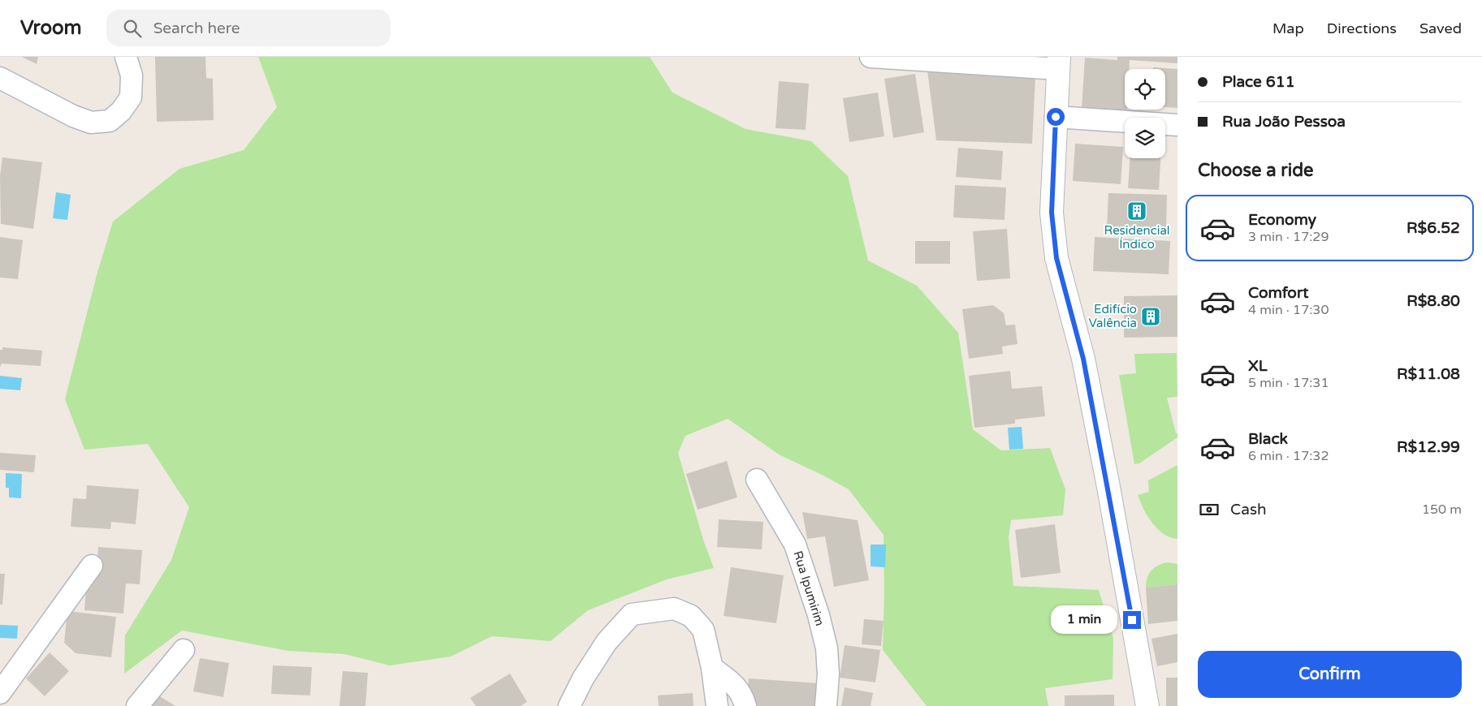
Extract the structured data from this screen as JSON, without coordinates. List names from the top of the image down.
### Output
{
  "streets": {
    "street": ["Rua Ipumirim"]
  },
  "places": {
    "building": ["Residencial Índico", "Edifício Valência"]
  },
  "page": {
    "header": "Vroom",
    "search": "Search here",
    "nav": ["Map", "Directions", "Saved"],
    "banner": ["Place 611", "Rua João Pessoa"],
    "heading": "Choose a ride",
    "list": [
      {
        "name": "Economy",
        "note": "3 min · 17:29",
        "value": "R$6.52"
      },
      {
        "name": "Comfort",
        "note": "4 min · 17:30",
        "value": "R$8.80"
      },
      {
        "name": "XL",
        "note": "5 min · 17:31",
        "value": "R$11.08"
      },
      {
        "name": "Black",
        "note": "6 min · 17:32",
        "value": "R$12.99"
      }
    ],
    "pay": ["Cash", "150 m"],
    "bubble": "1 min",
    "buttons": "Confirm"
  }
}
